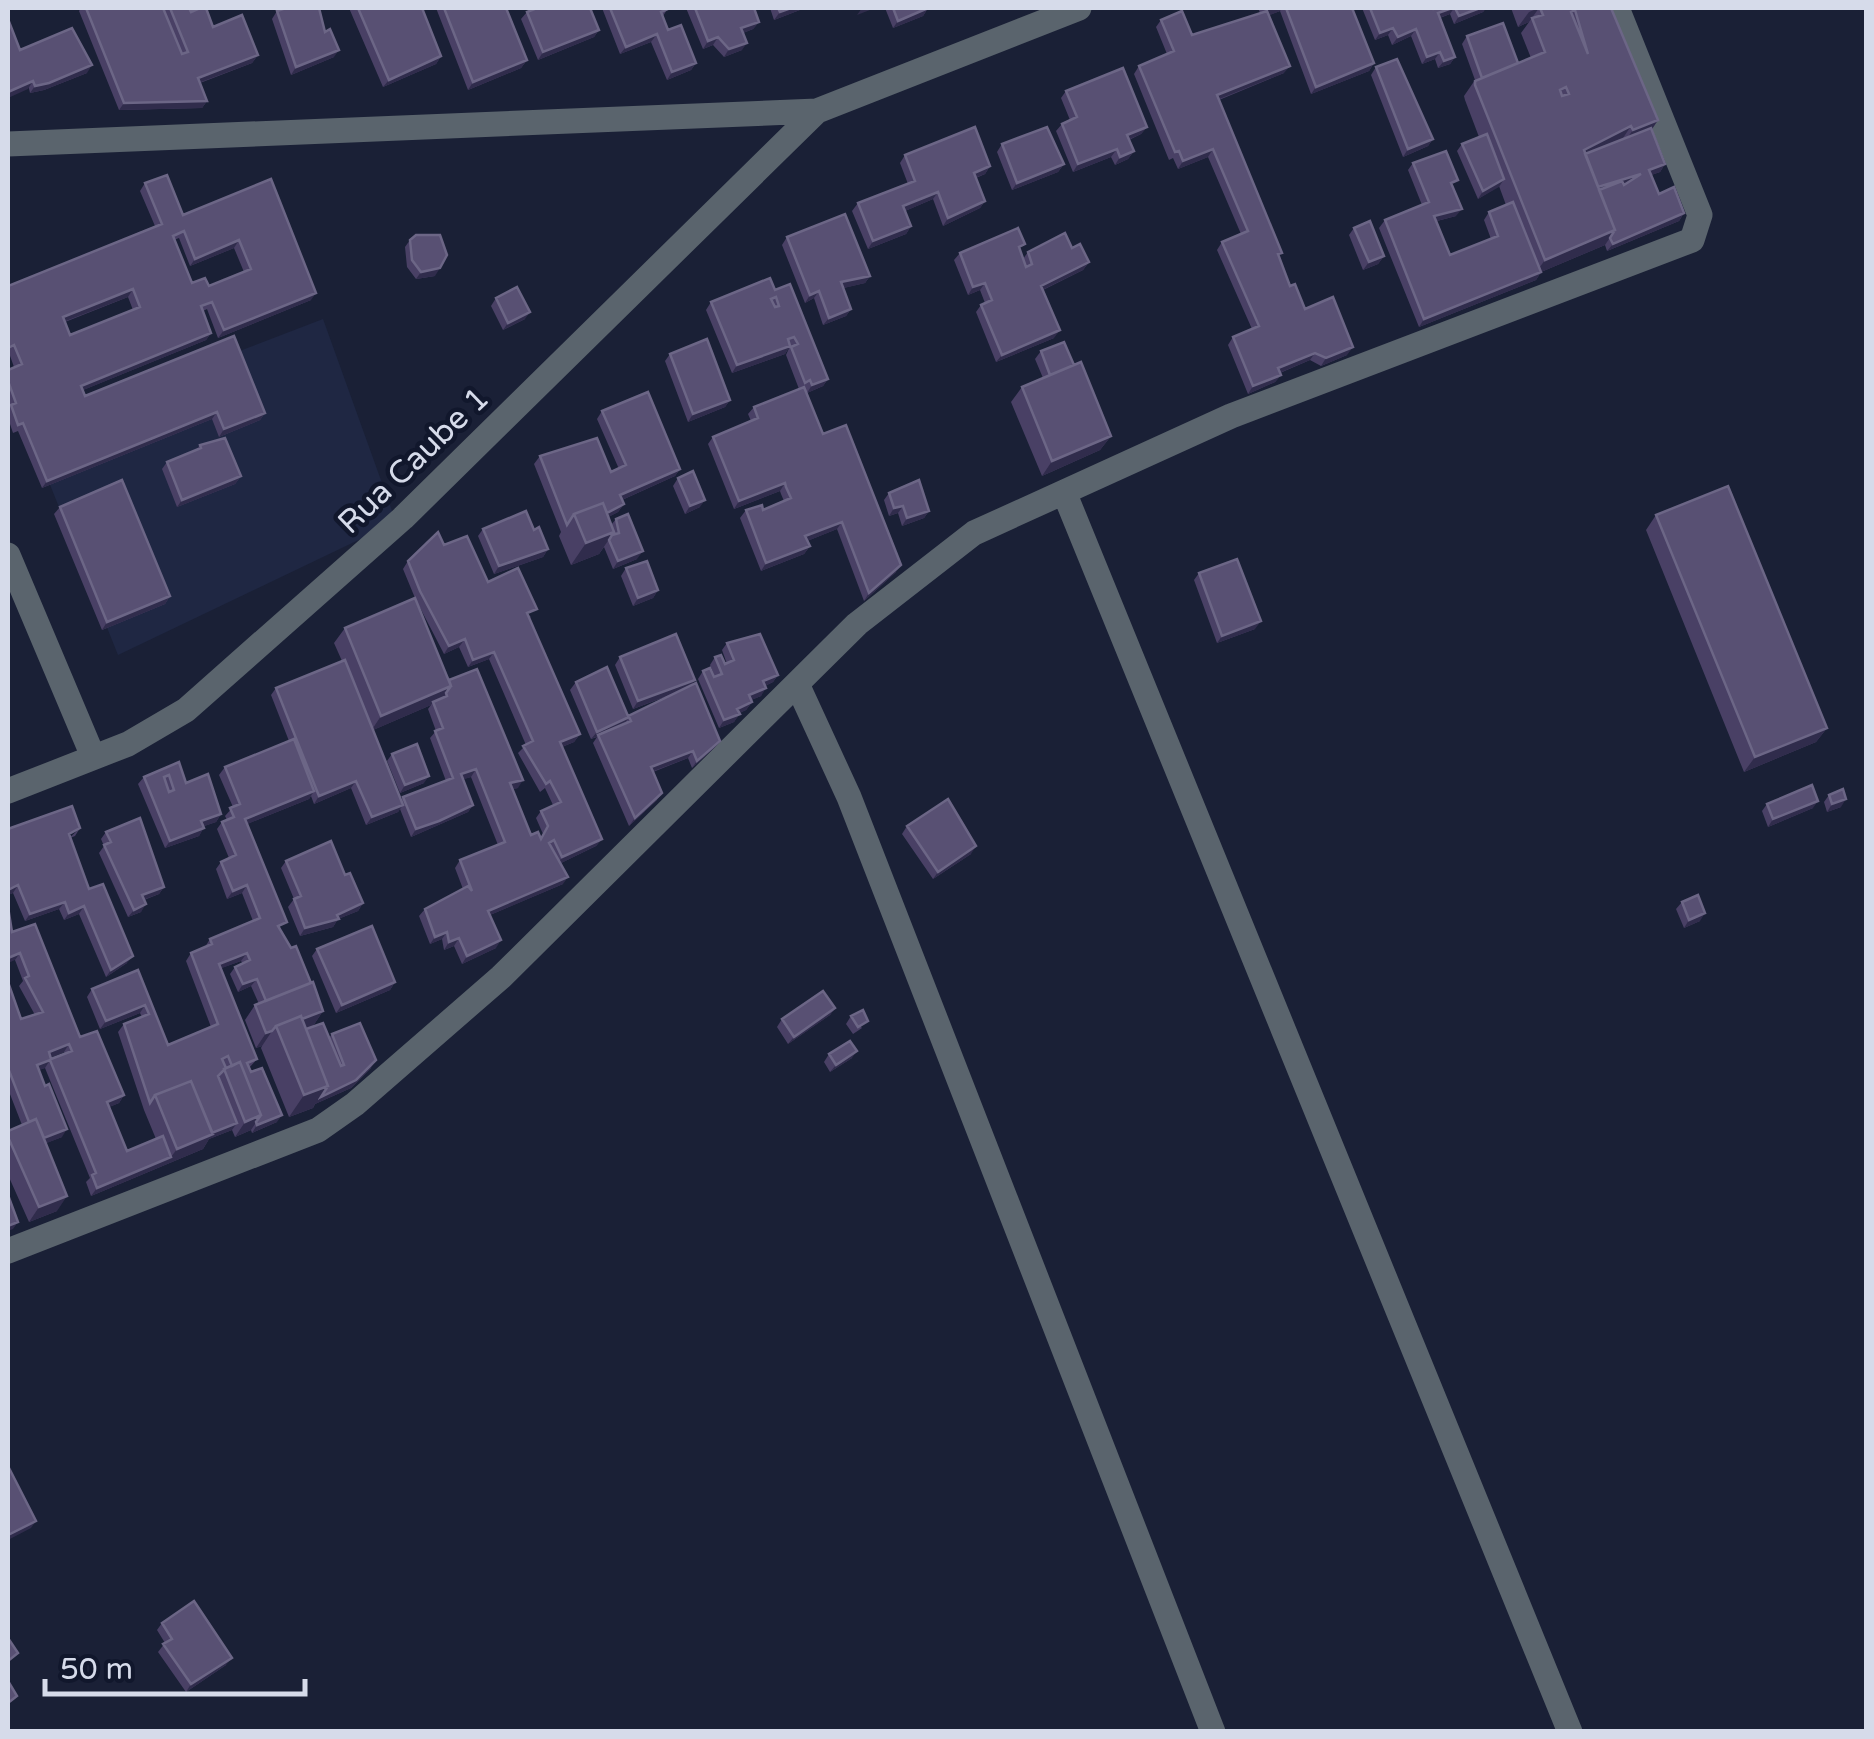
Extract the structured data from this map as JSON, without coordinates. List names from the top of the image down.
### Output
{
  "streets": {
    "street": ["Rua Caube 1"]
  },
  "scale_bar": "50 m"
}
